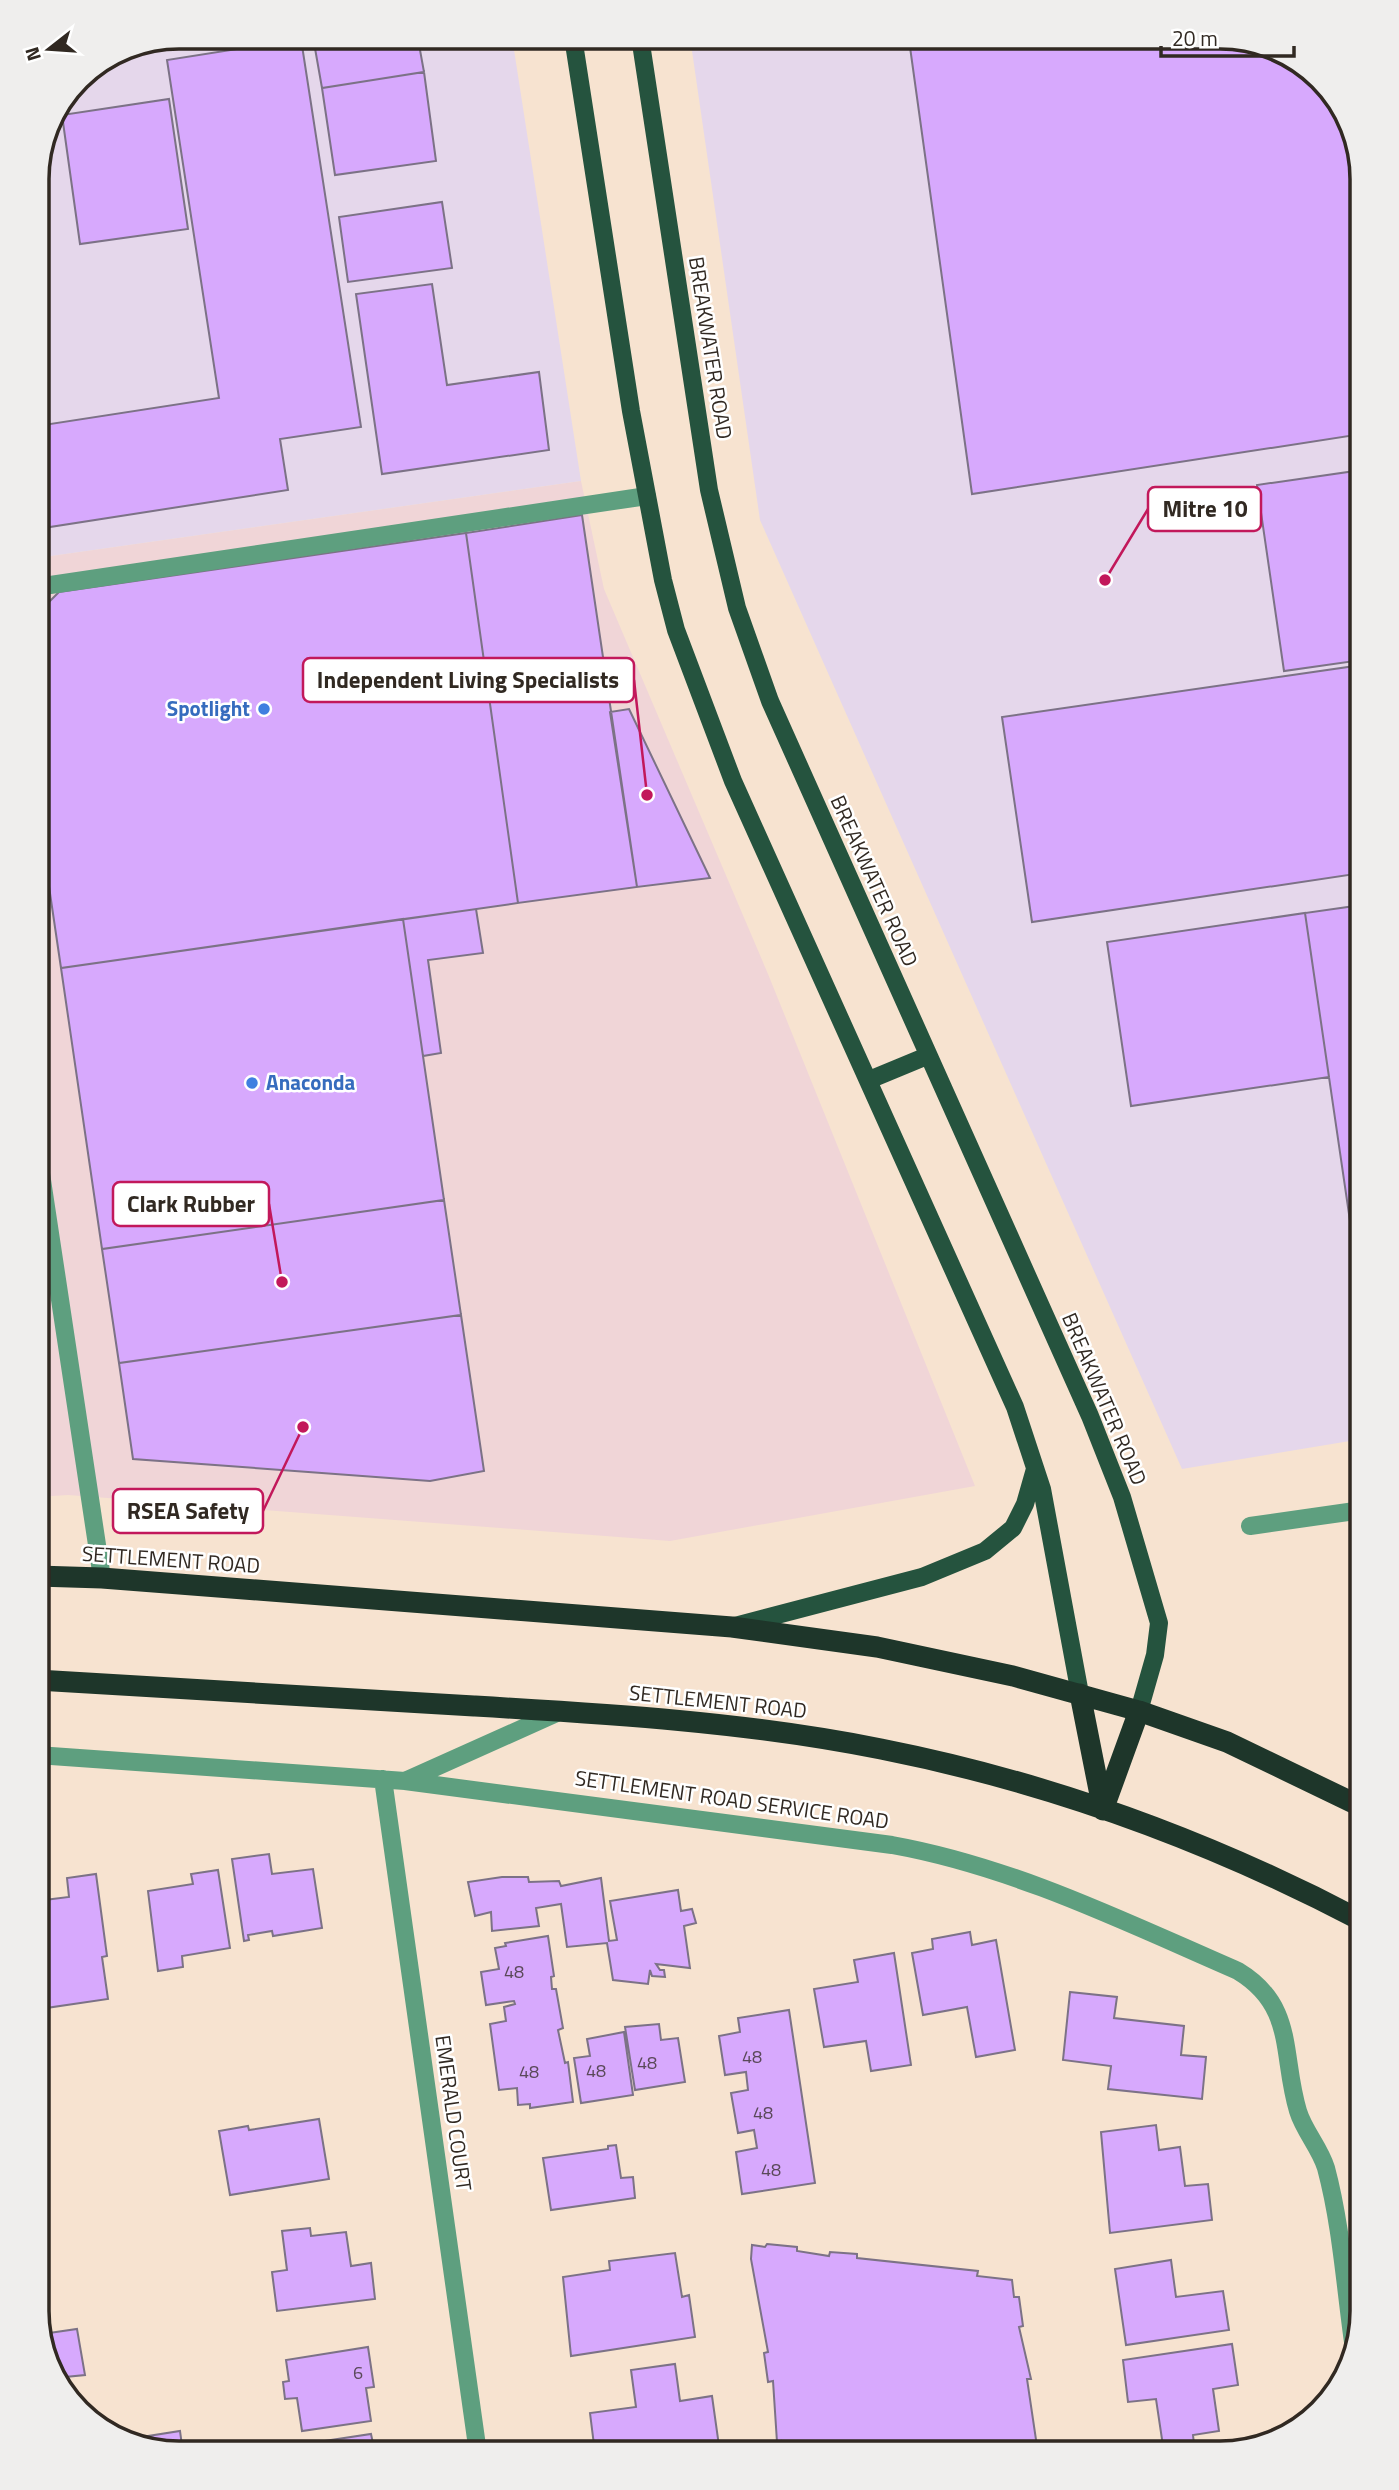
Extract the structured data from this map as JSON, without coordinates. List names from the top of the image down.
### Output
{
  "streets": {
    "highway": ["SETTLEMENT ROAD"],
    "main road": ["BREAKWATER ROAD"],
    "street": ["SETTLEMENT ROAD SERVICE ROAD", "EMERALD COURT"]
  },
  "crossings": [
    ["BREAKWATER ROAD", "SETTLEMENT ROAD"],
    ["SETTLEMENT ROAD SERVICE ROAD", "EMERALD COURT"]
  ],
  "places": [
    "Mitre 10",
    "Spotlight",
    "Independent Living Specialists",
    "Anaconda",
    "Clark Rubber",
    "RSEA Safety"
  ],
  "house_numbers": [
    "48",
    "48",
    "48",
    "48",
    "48",
    "48",
    "48",
    "6"
  ],
  "scale_bar": "20 m",
  "north": "left"
}
